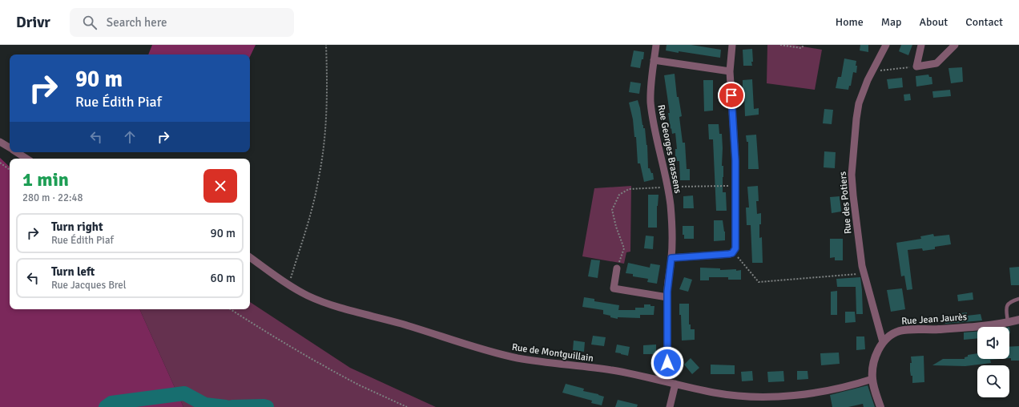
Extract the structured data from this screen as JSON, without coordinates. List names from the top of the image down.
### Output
{
  "streets": {
    "street": [
      "Rue Georges Brassens",
      "Rue des Potiers",
      "Rue Jean Jaurès",
      "Rue de Montguillain"
    ]
  },
  "crossings": [
    ["Rue Georges Brassens", "Rue de Montguillain"],
    ["Rue des Potiers", "Rue Jean Jaurès"],
    ["Rue Jean Jaurès", "Rue de Montguillain"]
  ],
  "page": {
    "header": "Drivr",
    "search": "Search here",
    "nav": [
      "Home",
      "Map",
      "About",
      "Contact"
    ],
    "turn": ["90 m", "Rue Édith Piaf"],
    "heading": ["1 min", "280 m · 22:48"],
    "list": [
      {
        "name": "Turn right",
        "note": "Rue Édith Piaf",
        "value": "90 m"
      },
      {
        "name": "Turn left",
        "note": "Rue Jacques Brel",
        "value": "60 m"
      }
    ]
  }
}
